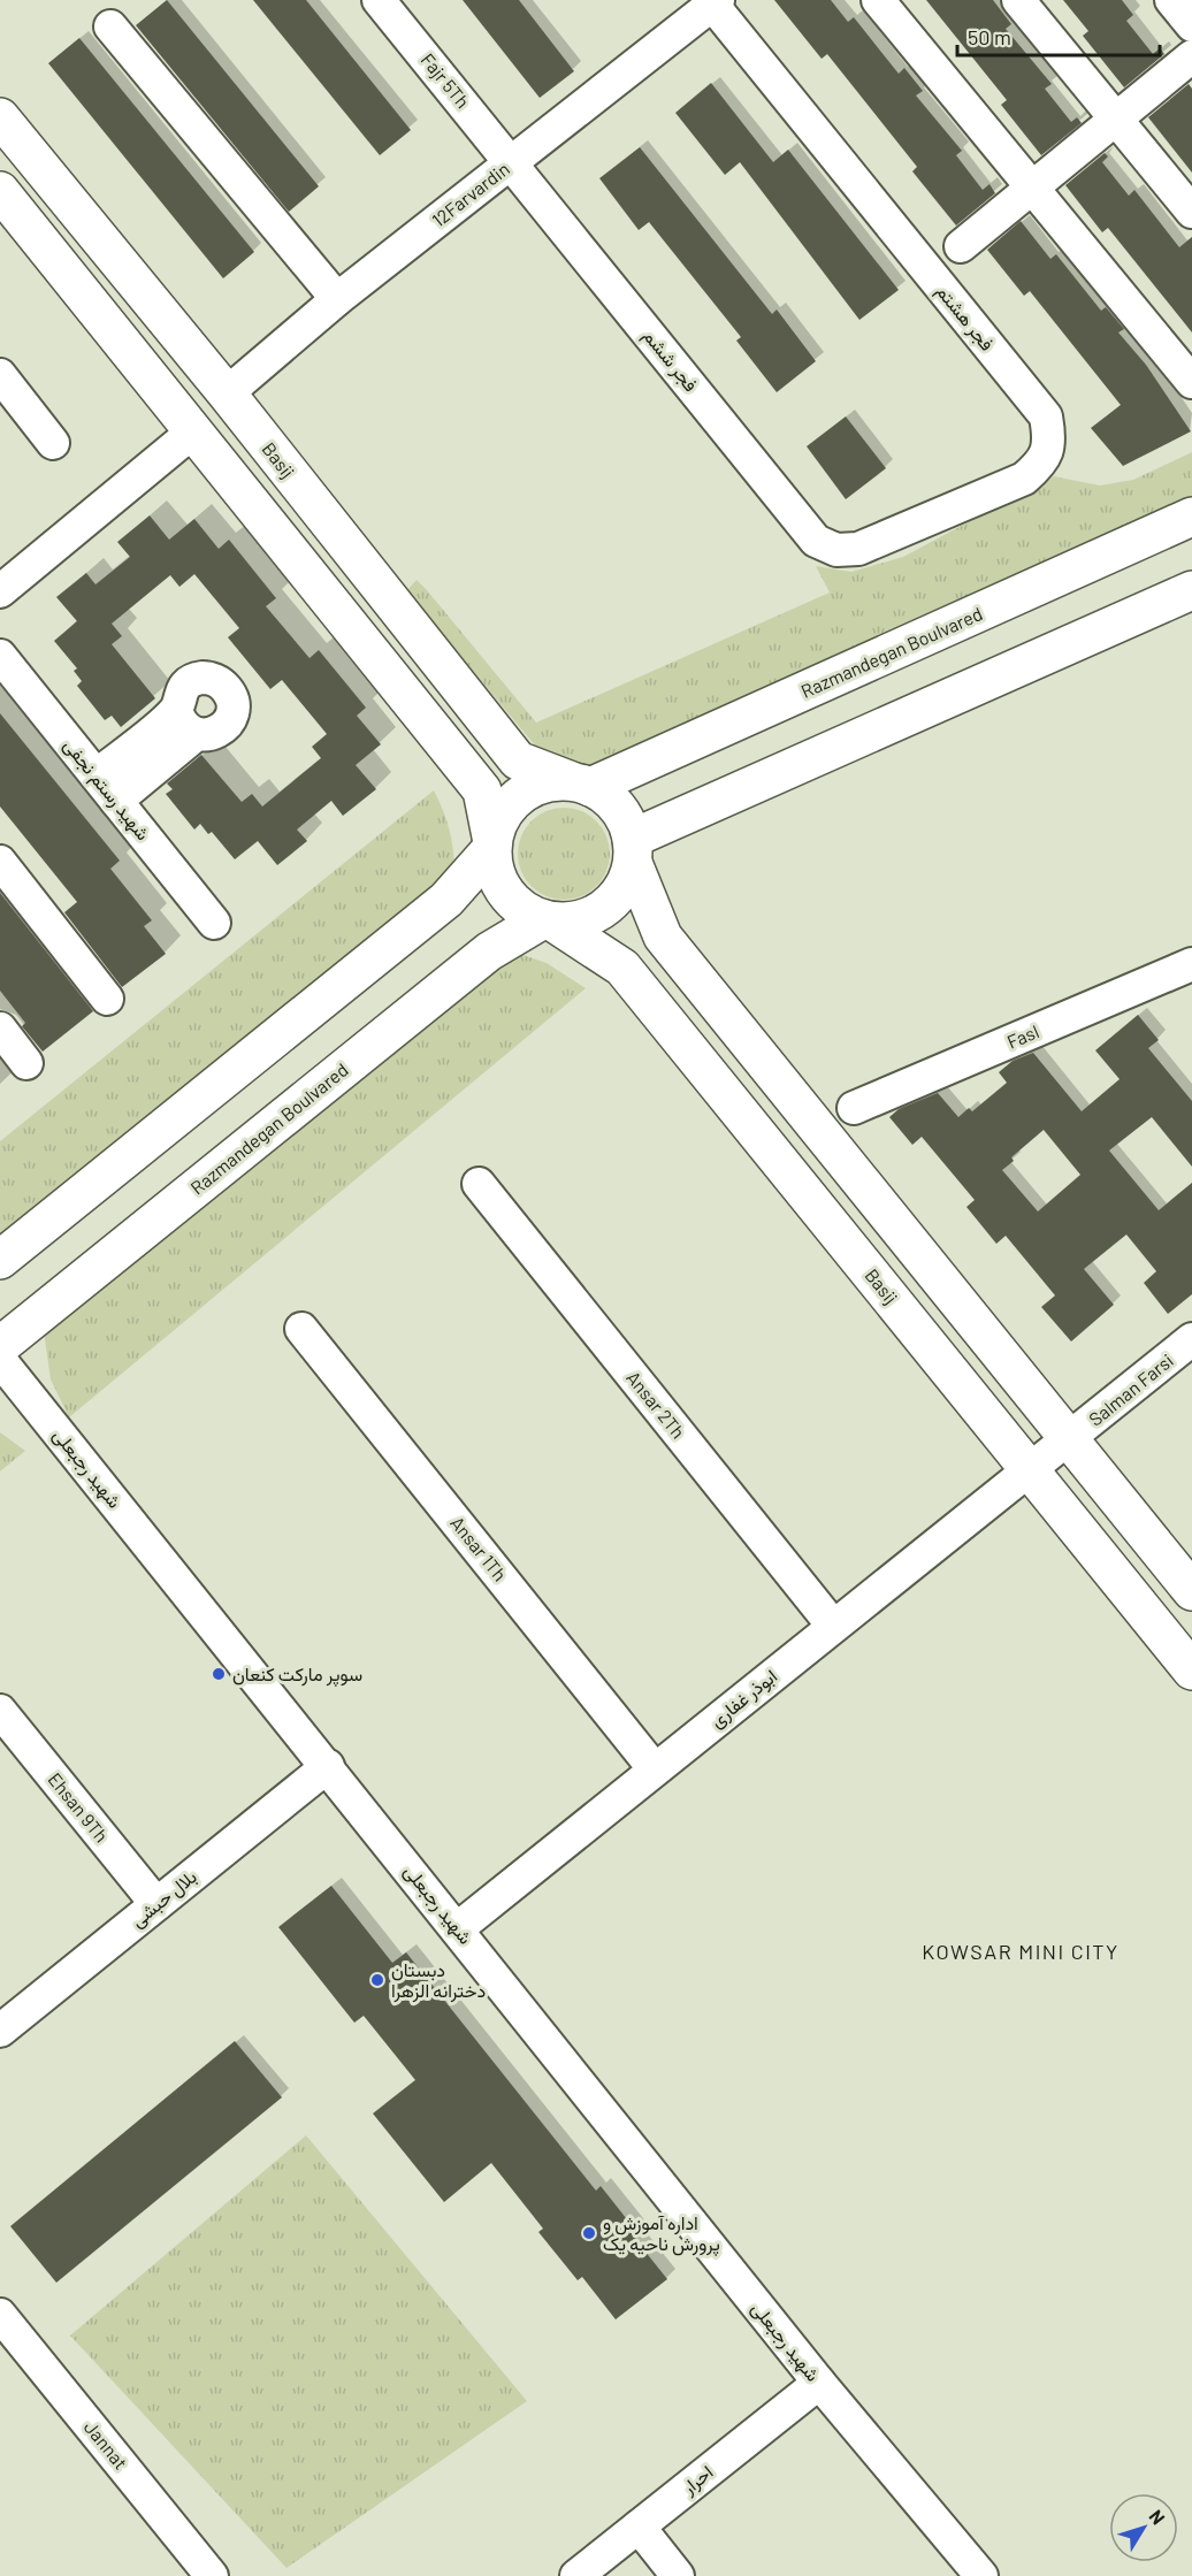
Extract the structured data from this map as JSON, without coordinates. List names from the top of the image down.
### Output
{
  "streets": {
    "main road": ["Basij", "Razmandegan Boulvared"],
    "street": [
      "Fajr 5Th",
      "12Farvardin",
      "فجر هشتم",
      "فجر ششم",
      "شهید رستم نجفی",
      "Fasl",
      "Salman Farsi",
      "Ansar 2Th",
      "شهید رجبعلی",
      "Ansar 1Th",
      "ابوذر غفاری",
      "Ehsan 9Th",
      "بلال حبشی",
      "Jannat",
      "احرار"
    ]
  },
  "crossings": [
    ["Fajr 5Th", "12Farvardin"],
    ["Fajr 5Th", "فجر ششم"],
    ["12Farvardin", "فجر هشتم"],
    ["12Farvardin", "فجر ششم"],
    ["12Farvardin", "Basij"],
    ["فجر هشتم", "فجر ششم"],
    ["Basij", "Razmandegan Boulvared"],
    ["Basij", "Salman Farsi"],
    ["Basij", "ابوذر غفاری"],
    ["Salman Farsi", "ابوذر غفاری"],
    ["Ansar 2Th", "ابوذر غفاری"],
    ["شهید رجبعلی", "ابوذر غفاری"],
    ["شهید رجبعلی", "بلال حبشی"],
    ["شهید رجبعلی", "احرار"],
    ["Ansar 1Th", "ابوذر غفاری"],
    ["Ehsan 9Th", "بلال حبشی"]
  ],
  "districts": ["KOWSAR MINI CITY"],
  "places": ["سوپر مارکت کنعان", "دبستان دخترانه الزهرا", "اداره آموزش و پرورش ناحیه یک"],
  "scale_bar": "50 m",
  "north": "top right"
}
